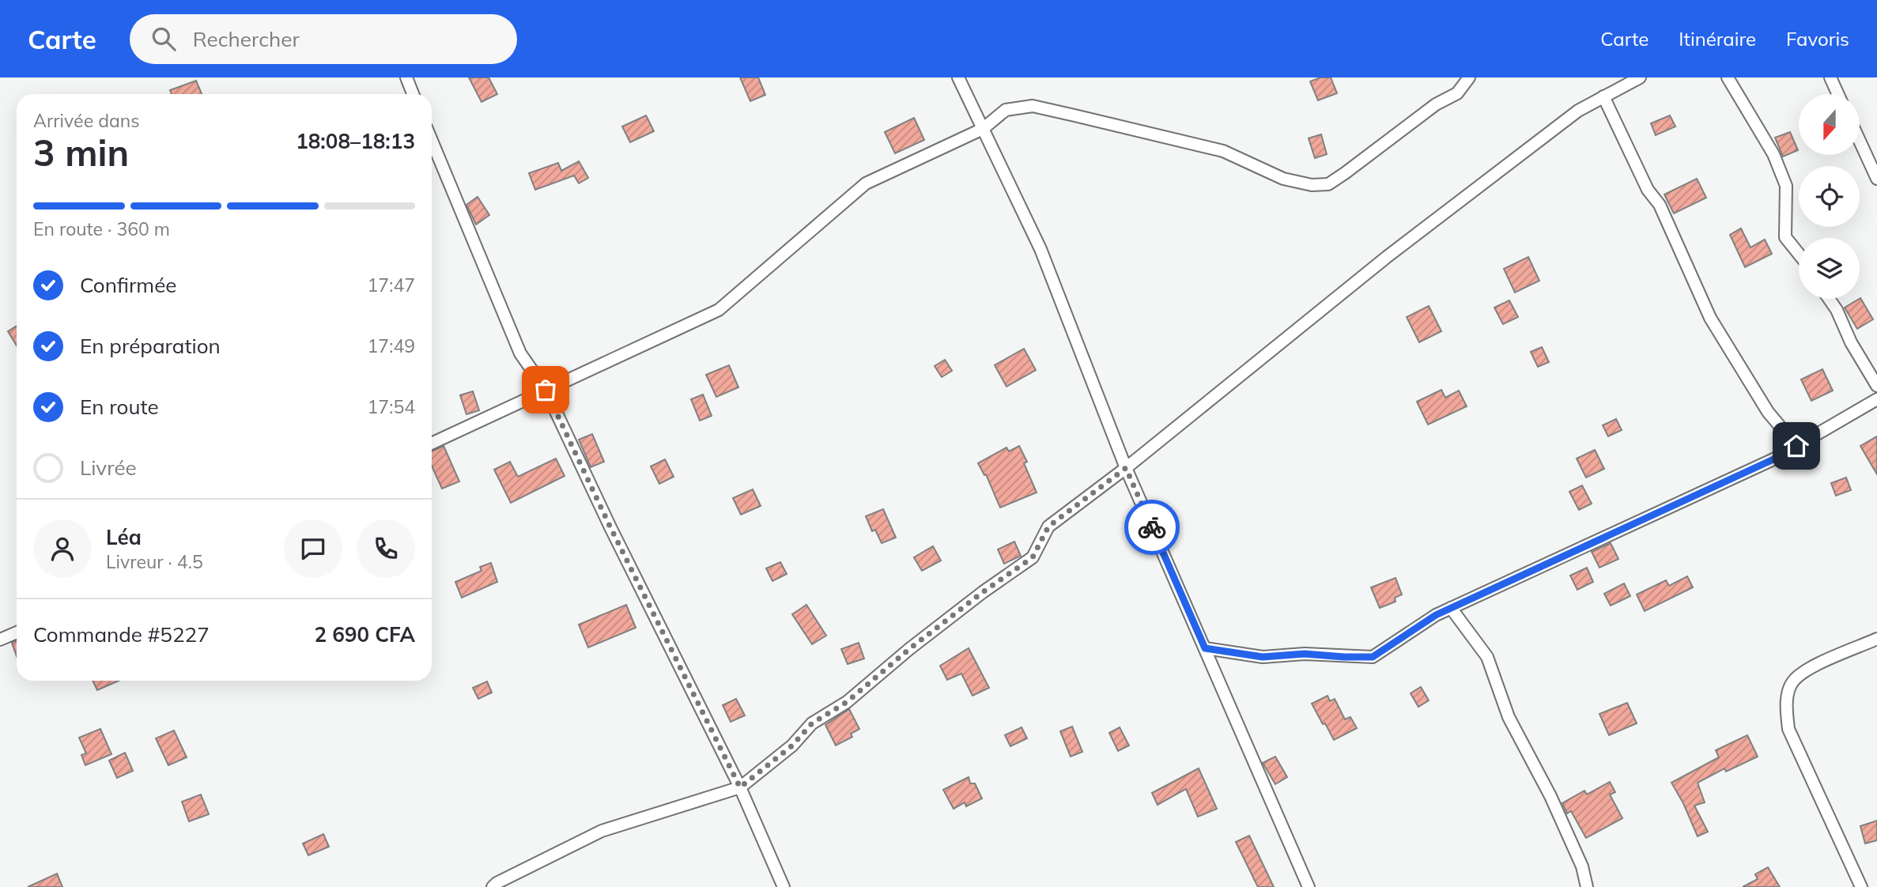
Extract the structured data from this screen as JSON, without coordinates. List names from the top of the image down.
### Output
{
  "north": "bottom",
  "page": {
    "header": "Carte",
    "search": "Rechercher",
    "nav": ["Carte", "Itinéraire", "Favoris"],
    "heading": ["3 min", "Arrivée dans", "18:08–18:13"],
    "panel": [
      "Léa",
      "Livreur · 4.5",
      "Commande #5227",
      "2 690 CFA"
    ],
    "bar": "En route · 360 m",
    "list": [
      ["Confirmée", "17:47"],
      ["En préparation", "17:49"],
      ["En route", "17:54"],
      "Livrée"
    ]
  }
}
